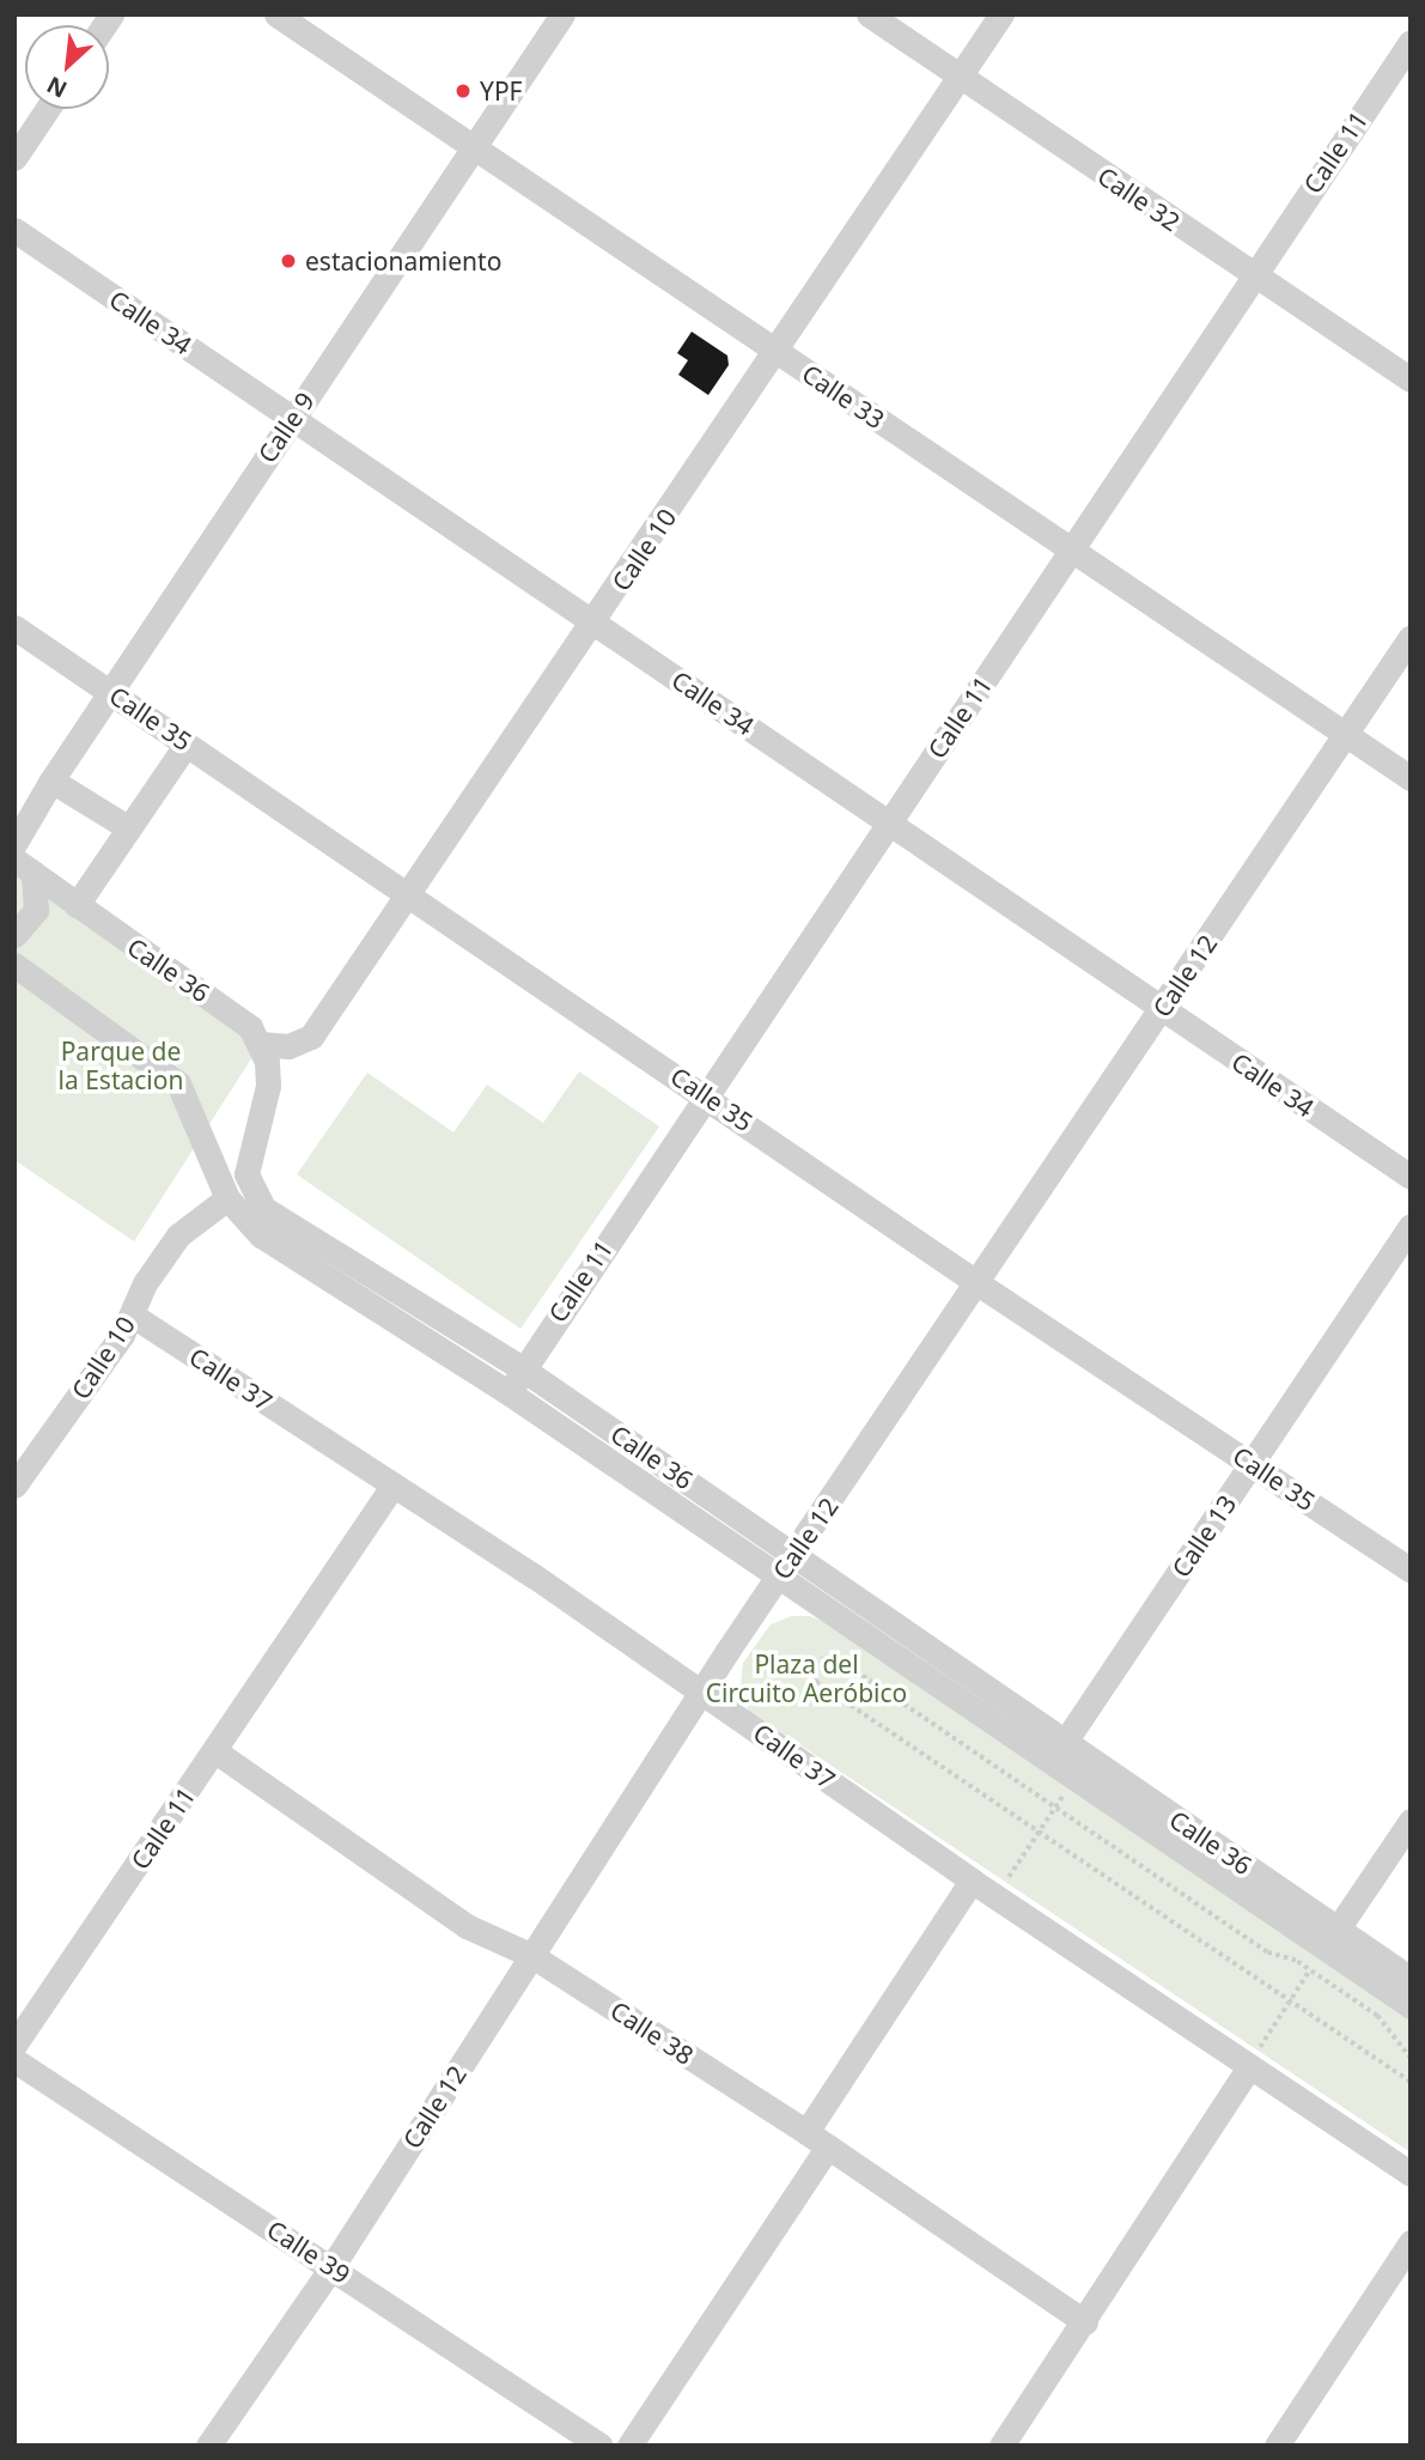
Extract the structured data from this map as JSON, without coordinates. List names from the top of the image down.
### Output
{
  "streets": {
    "street": [
      "Calle 11",
      "Calle 32",
      "Calle 34",
      "Calle 33",
      "Calle 9",
      "Calle 10",
      "Calle 35",
      "Calle 36",
      "Calle 12",
      "Calle 37",
      "Calle 13",
      "Calle 38",
      "Calle 39"
    ]
  },
  "crossings": [
    ["Calle 11", "Calle 32"],
    ["Calle 11", "Calle 34"],
    ["Calle 11", "Calle 33"],
    ["Calle 11", "Calle 35"],
    ["Calle 11", "Calle 36"],
    ["Calle 11", "Calle 37"],
    ["Calle 11", "Calle 38"],
    ["Calle 32", "Calle 10"],
    ["Calle 34", "Calle 9"],
    ["Calle 34", "Calle 10"],
    ["Calle 34", "Calle 12"],
    ["Calle 33", "Calle 9"],
    ["Calle 33", "Calle 10"],
    ["Calle 33", "Calle 12"],
    ["Calle 9", "Calle 35"],
    ["Calle 10", "Calle 35"],
    ["Calle 10", "Calle 36"],
    ["Calle 10", "Calle 37"],
    ["Calle 35", "Calle 12"],
    ["Calle 35", "Calle 13"],
    ["Calle 36", "Calle 12"],
    ["Calle 36", "Calle 13"],
    ["Calle 12", "Calle 37"],
    ["Calle 12", "Calle 38"],
    ["Calle 12", "Calle 39"]
  ],
  "parks": ["Parque de la Estacion", "Plaza del Circuito Aeróbico"],
  "places": ["YPF", "estacionamiento"],
  "north": "bottom left"
}
